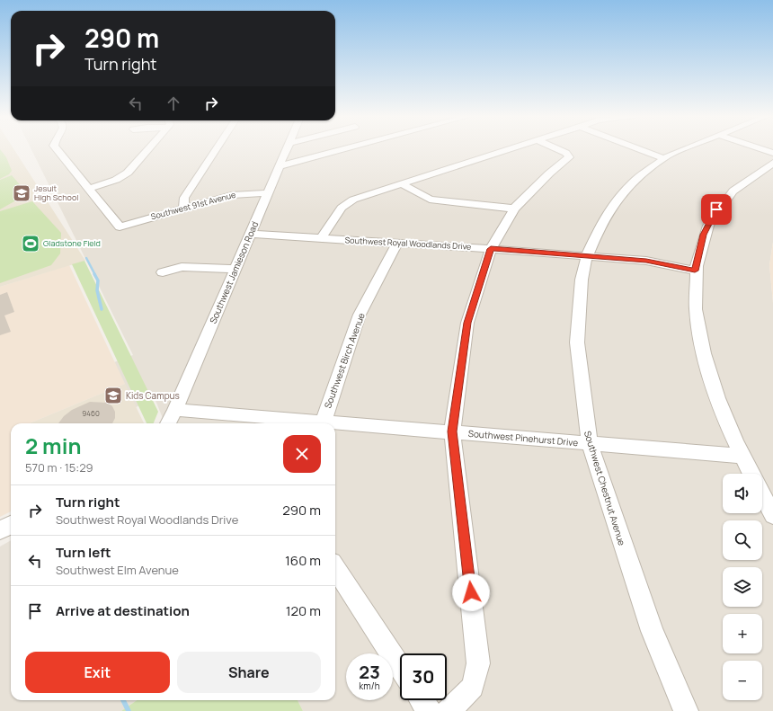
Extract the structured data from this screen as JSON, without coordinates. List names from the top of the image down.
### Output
{
  "streets": {
    "street": [
      "Southwest 91st Avenue",
      "Southwest Royal Woodlands Drive",
      "Southwest Jamieson Road",
      "Southwest Birch Avenue",
      "Southwest Pinehurst Drive",
      "Southwest Chestnut Avenue"
    ]
  },
  "crossings": [
    ["Southwest 91st Avenue", "Southwest Jamieson Road"],
    ["Southwest Royal Woodlands Drive", "Southwest Jamieson Road"],
    ["Southwest Royal Woodlands Drive", "Southwest Birch Avenue"],
    ["Southwest Royal Woodlands Drive", "Southwest Chestnut Avenue"],
    ["Southwest Jamieson Road", "Southwest Pinehurst Drive"],
    ["Southwest Birch Avenue", "Southwest Pinehurst Drive"],
    ["Southwest Pinehurst Drive", "Southwest Chestnut Avenue"]
  ],
  "places": {
    "school or university": ["Jesuit High School", "Kids Campus"],
    "sports": ["Gladstone Field"]
  },
  "house_numbers": ["9460"],
  "page": {
    "turn": ["290 m", "Turn right"],
    "heading": ["2 min", "570 m · 15:29"],
    "map_buttons": ["+", "−"],
    "list": [
      {
        "name": "Turn right",
        "note": "Southwest Royal Woodlands Drive",
        "value": "290 m"
      },
      {
        "name": "Turn left",
        "note": "Southwest Elm Avenue",
        "value": "160 m"
      },
      {
        "name": "Arrive at destination",
        "value": "120 m"
      }
    ],
    "buttons": ["Exit", "Share"],
    "speed": "23 km/h",
    "limit": "30"
  }
}
